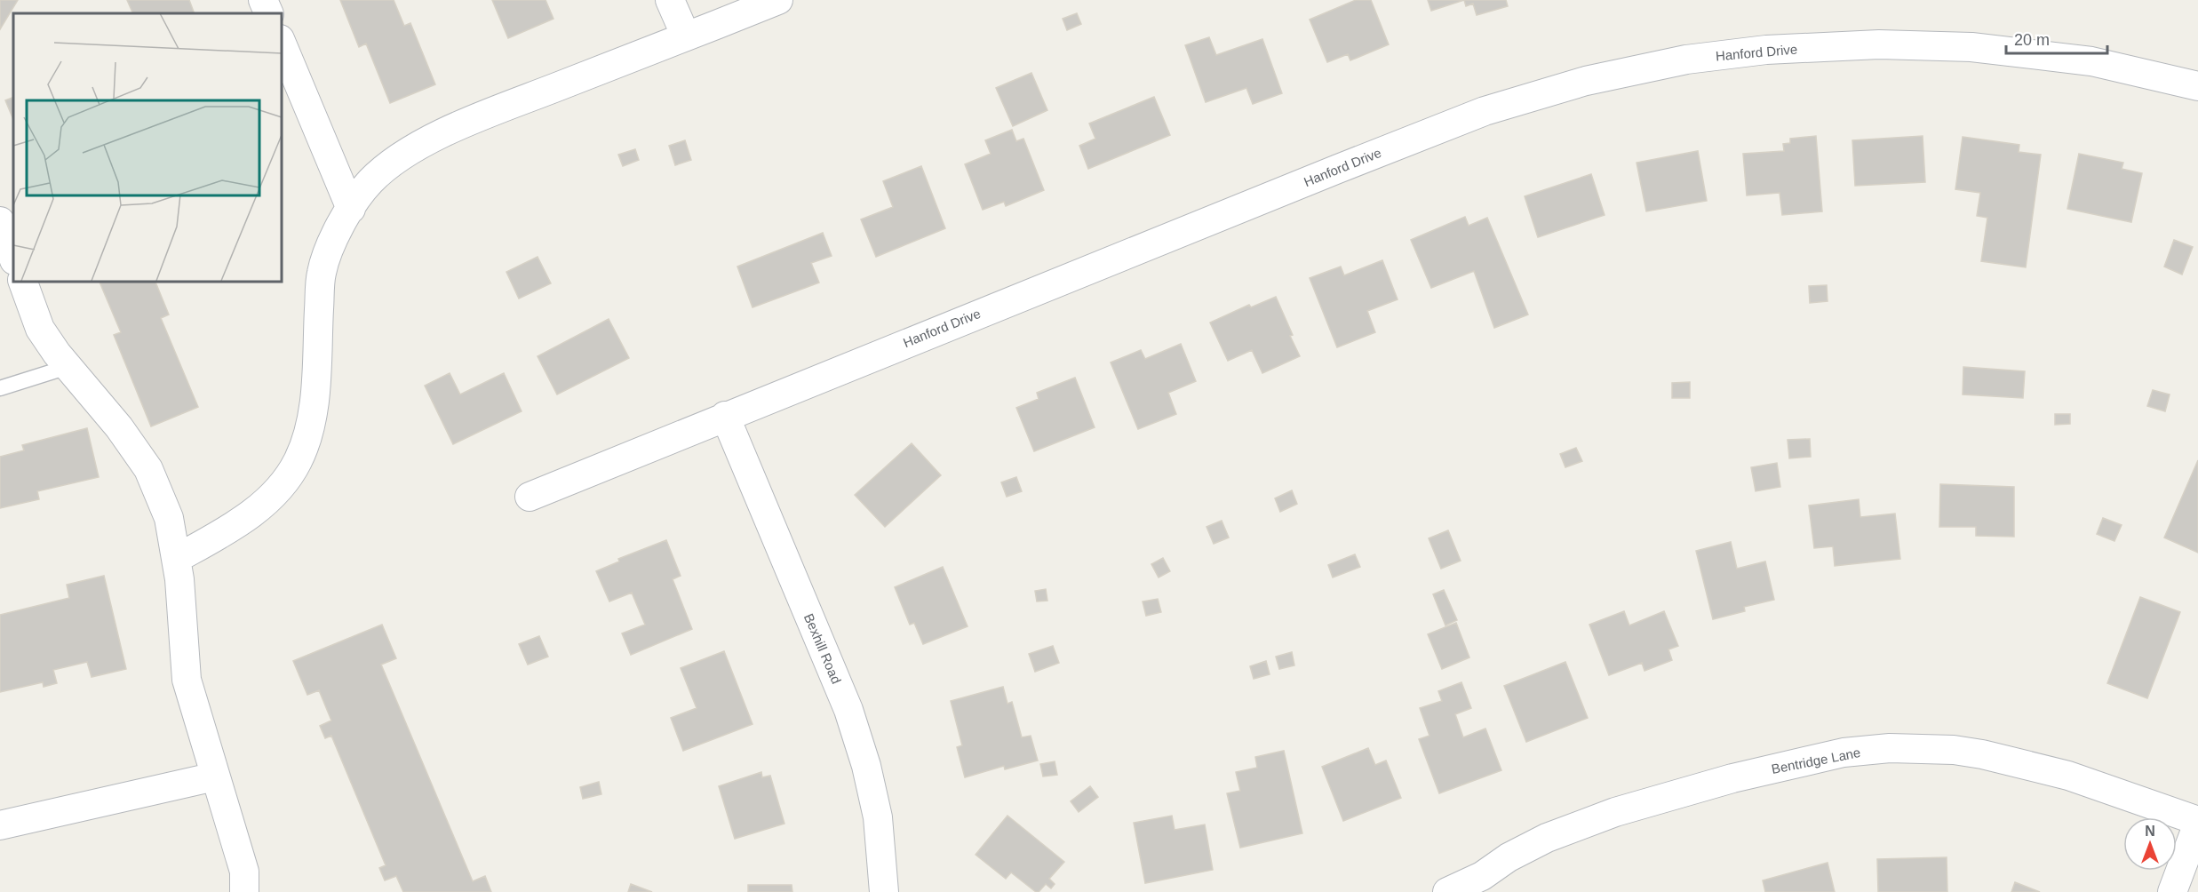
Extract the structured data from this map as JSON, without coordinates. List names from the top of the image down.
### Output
{
  "streets": {
    "street": ["Hanford Drive", "Bexhill Road", "Bentridge Lane"]
  },
  "crossings": [
    ["Hanford Drive", "Bexhill Road"]
  ],
  "scale_bar": "20 m",
  "north": "top"
}
